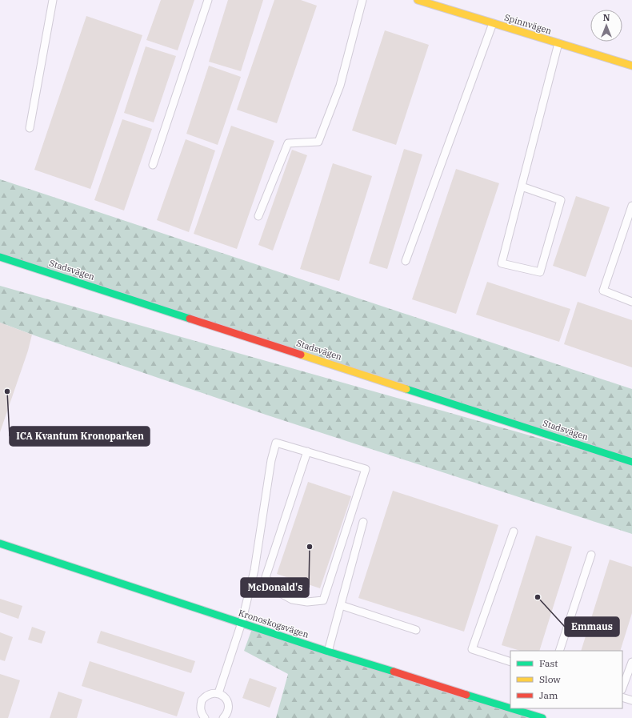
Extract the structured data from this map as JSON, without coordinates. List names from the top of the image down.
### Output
{
  "streets": {
    "street": ["Spinnvägen", "Stadsvägen", "Kronoskogsvägen"]
  },
  "places": ["ICA Kvantum Kronoparken", "McDonald's", "Emmaus"],
  "legend": ["Fast", "Slow", "Jam"],
  "north": "top"
}
